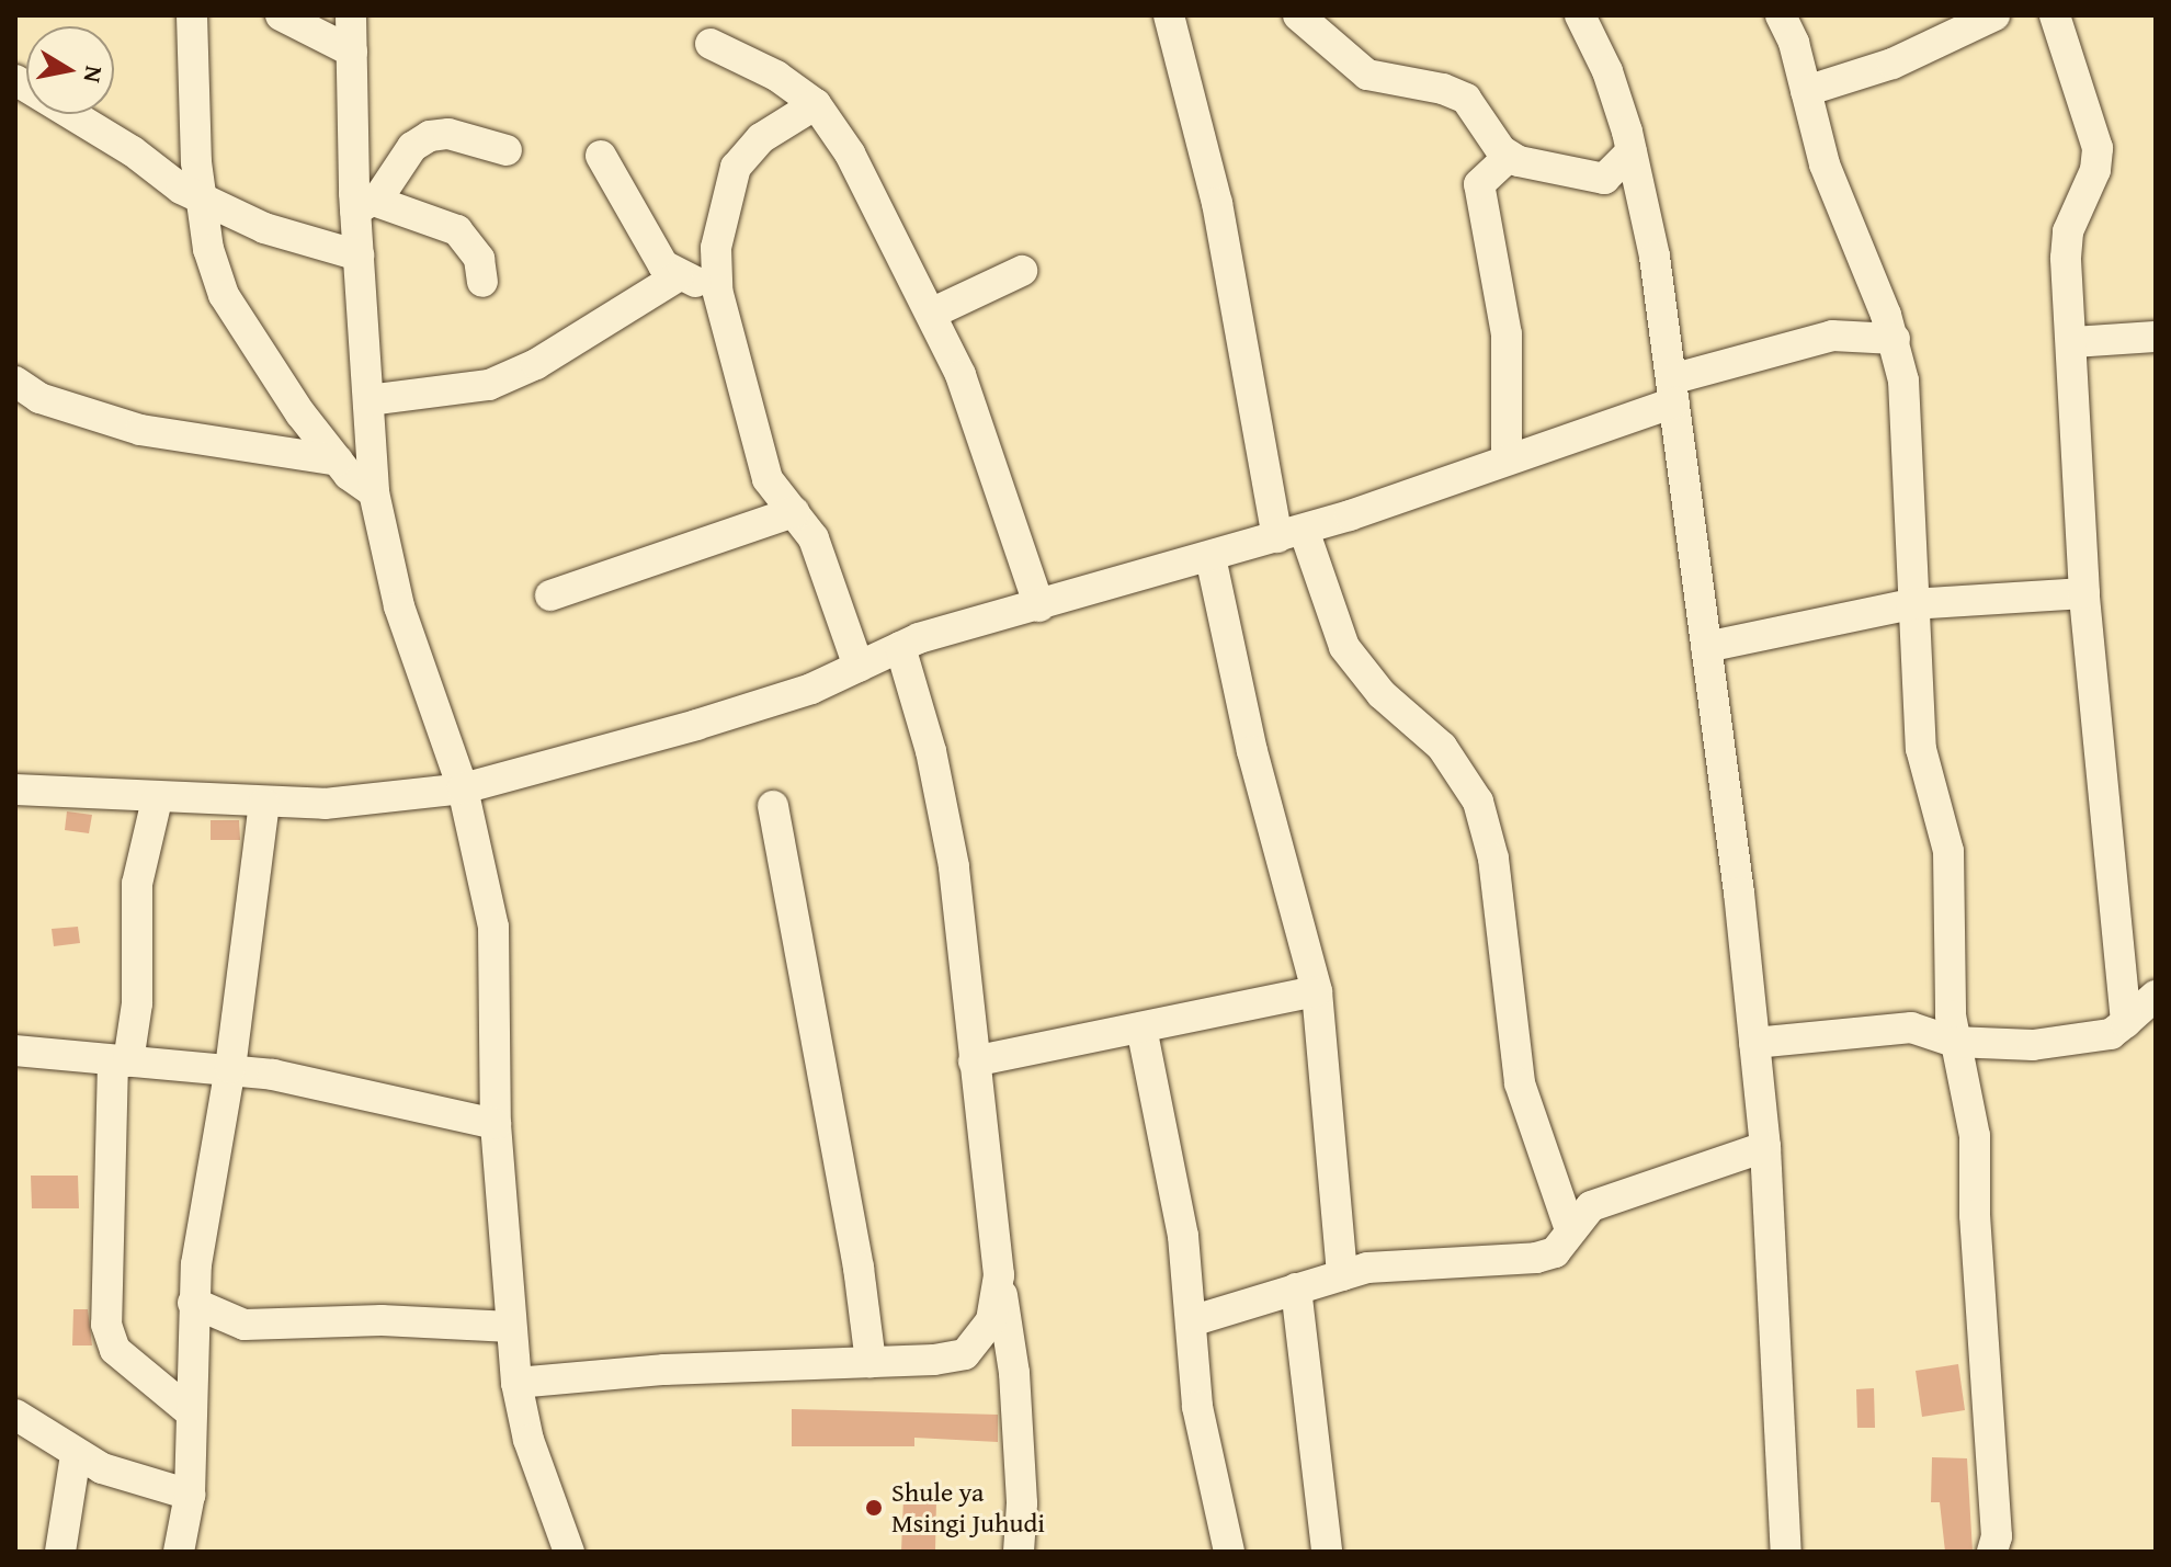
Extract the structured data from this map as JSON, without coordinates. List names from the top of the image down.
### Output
{
  "places": ["Shule ya Msingi Juhudi"],
  "north": "right"
}
